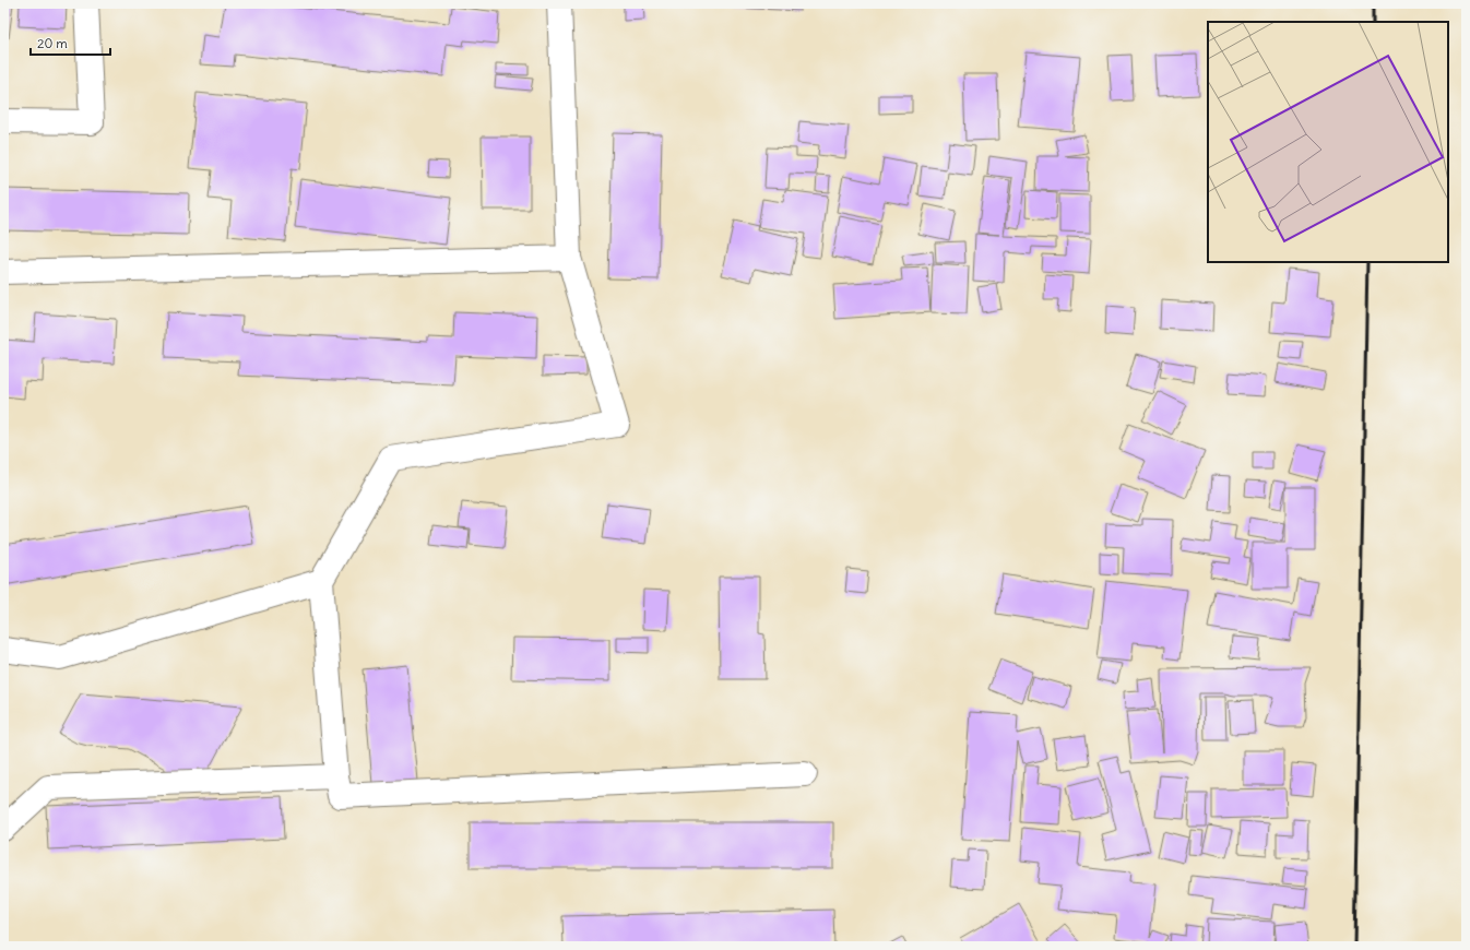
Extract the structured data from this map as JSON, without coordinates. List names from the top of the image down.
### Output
{
  "scale_bar": "20 m"
}
